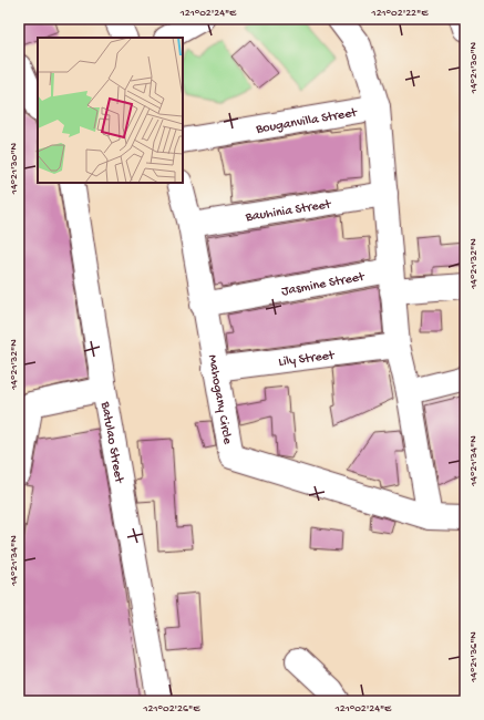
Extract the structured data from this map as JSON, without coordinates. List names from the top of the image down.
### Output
{
  "streets": {
    "street": [
      "Bouganvilla Street",
      "Bauhinia Street",
      "Jasmine Street",
      "Lily Street",
      "Mahogany Circle",
      "Batulao Street"
    ]
  },
  "crossings": [
    ["Bauhinia Street", "Mahogany Circle"],
    ["Jasmine Street", "Mahogany Circle"],
    ["Lily Street", "Mahogany Circle"]
  ],
  "coordinates": [
    "121°02'24\"E",
    "121°02'22\"E",
    "14°21'30\"N",
    "14°21'32\"N",
    "14°21'34\"N",
    "14°21'36\"N",
    "121°02'26\"E"
  ]
}
